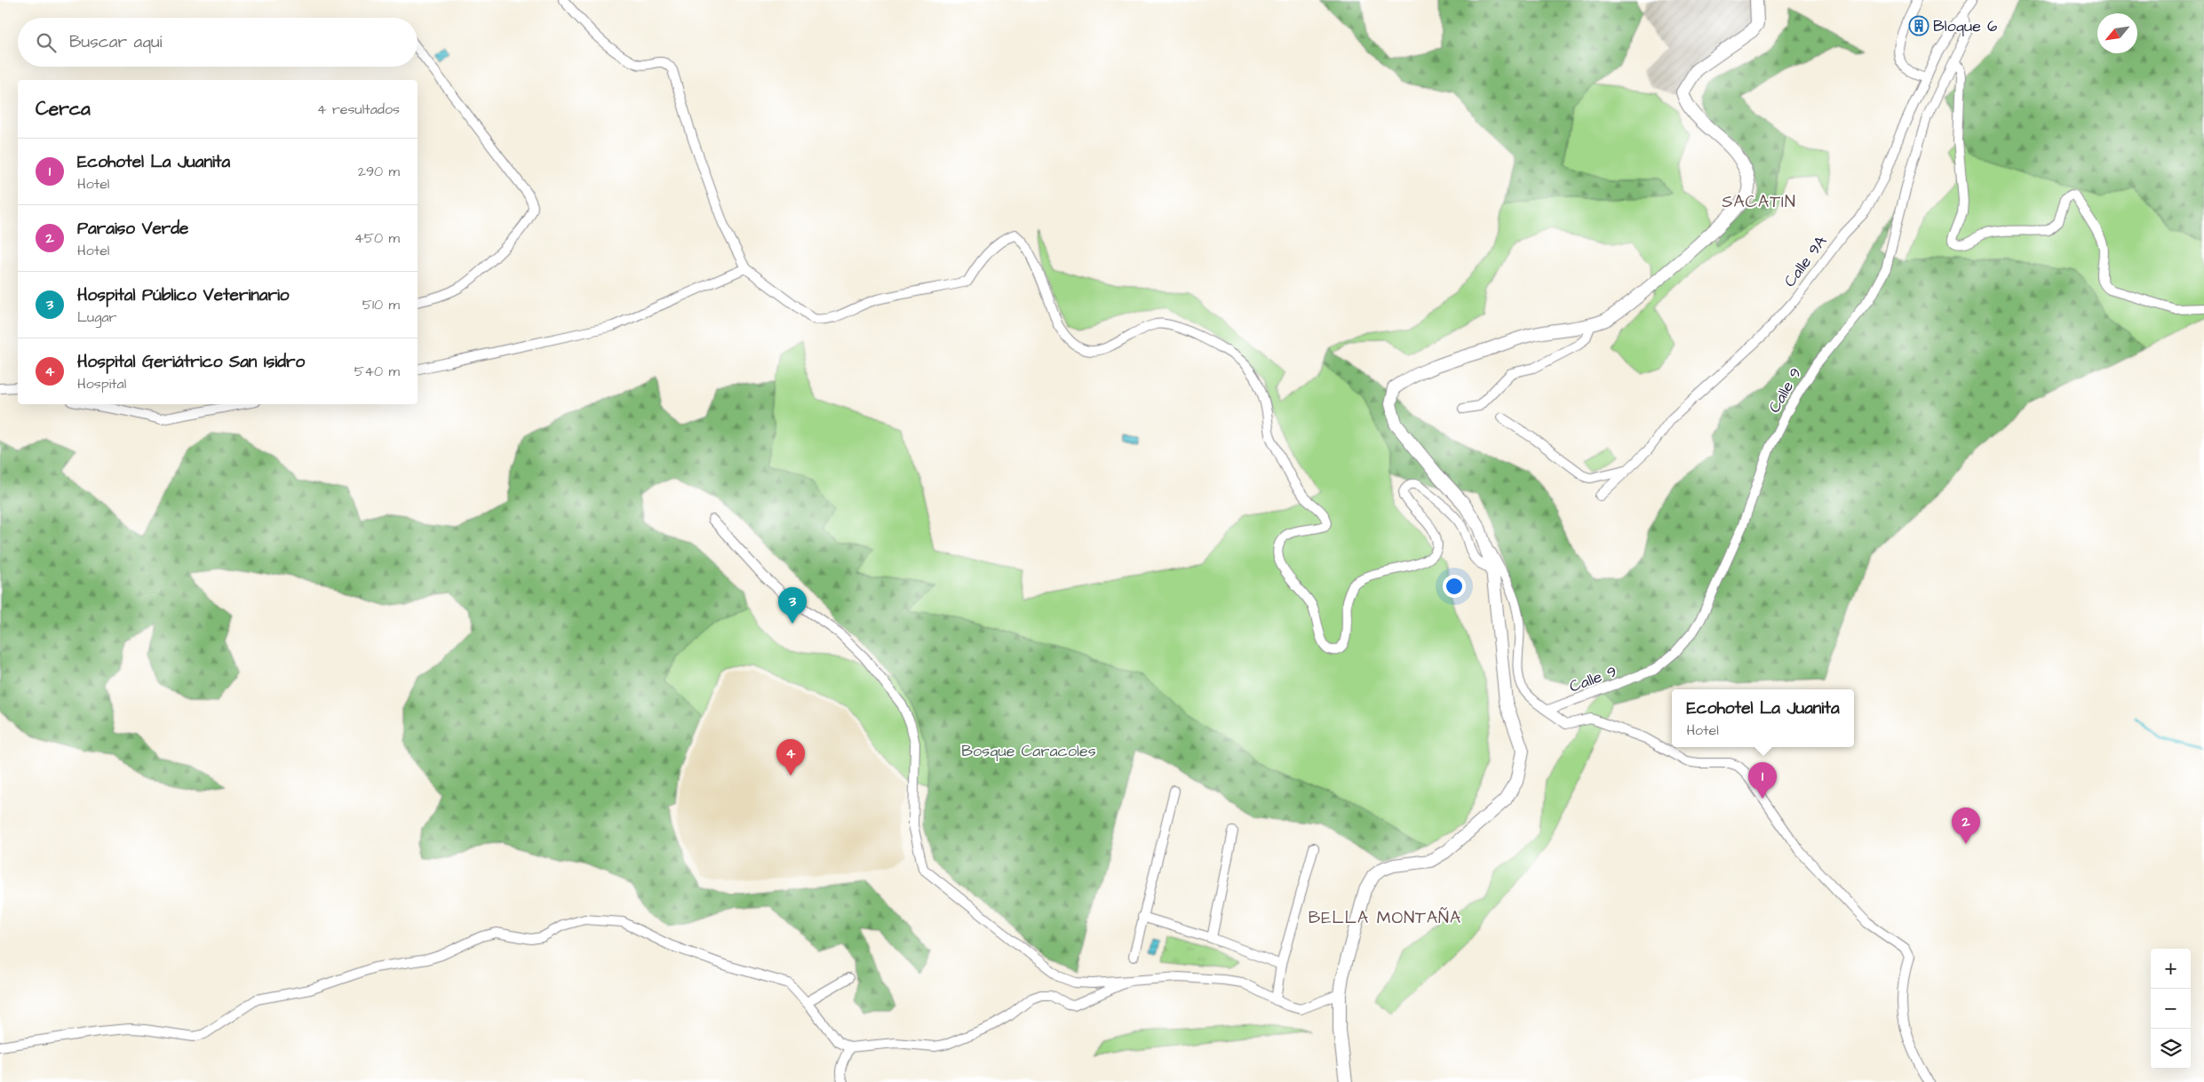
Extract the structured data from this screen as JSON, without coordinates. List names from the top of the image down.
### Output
{
  "streets": {
    "street": ["Calle 9A", "Calle 9"]
  },
  "crossings": [
    ["Calle 9A", "Calle 9"]
  ],
  "districts": ["SACATIN", "BELLA MONTAÑA"],
  "parks": ["Bosque Caracoles"],
  "places": {
    "building": ["Bloque 6"]
  },
  "north": "bottom left",
  "page": {
    "search": "Buscar aquí",
    "heading": ["Cerca", "4 resultados"],
    "list": [
      {
        "mark": "1",
        "name": "Ecohotel La Juanita",
        "note": "Hotel",
        "value": "290 m"
      },
      {
        "mark": "2",
        "name": "Paraiso Verde",
        "note": "Hotel",
        "value": "450 m"
      },
      {
        "mark": "3",
        "name": "Hospital Público Veterinario",
        "note": "Lugar",
        "value": "510 m"
      },
      {
        "mark": "4",
        "name": "Hospital Geriátrico San Isidro",
        "note": "Hospital",
        "value": "540 m"
      }
    ],
    "pins": [
      "3",
      "4",
      "1",
      "2"
    ],
    "popup": ["Ecohotel La Juanita", "Hotel"],
    "map_buttons": ["+", "−"]
  }
}
